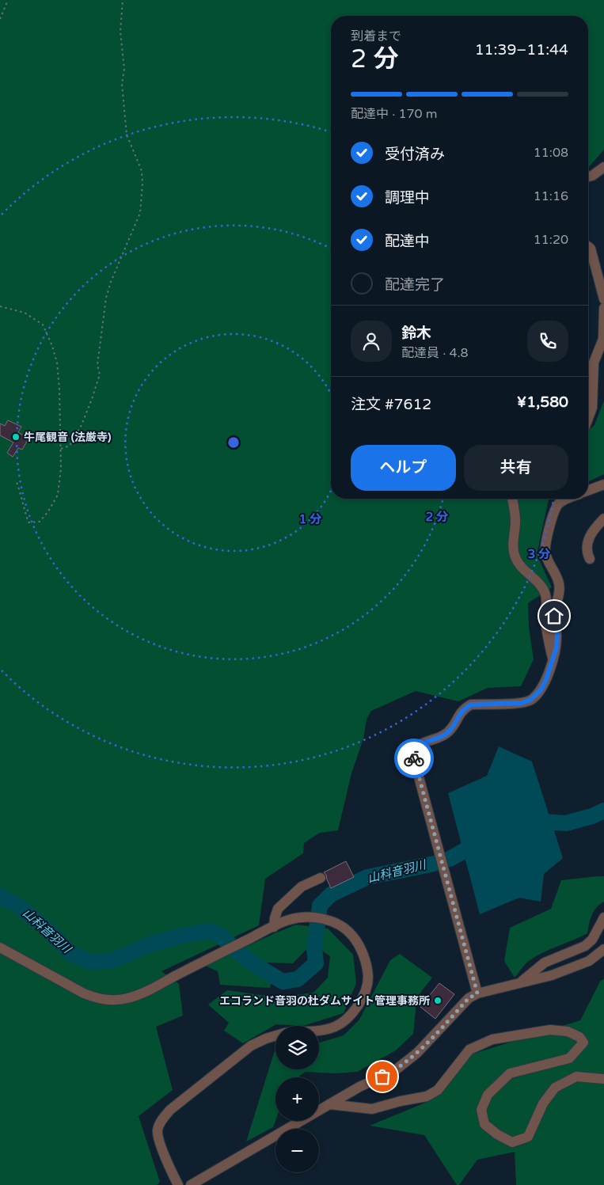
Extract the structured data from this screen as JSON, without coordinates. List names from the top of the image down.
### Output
{
  "water": ["山科音羽川"],
  "places": ["牛尾観音 (法厳寺)", "エコランド音羽の杜ダムサイト管理事務所"],
  "page": {
    "heading": ["2 分", "到着まで", "11:39–11:44"],
    "panel": [
      "鈴木",
      "配達員 · 4.8",
      "注文 #7612",
      "¥1,580"
    ],
    "bar": "配達中 · 170 m",
    "list": [
      ["受付済み", "11:08"],
      ["調理中", "11:16"],
      ["配達中", "11:20"],
      "配達完了"
    ],
    "buttons": ["ヘルプ", "共有"],
    "map_buttons": ["+", "−"]
  },
  "rings": ["2 分", "1 分", "3 分"]
}
